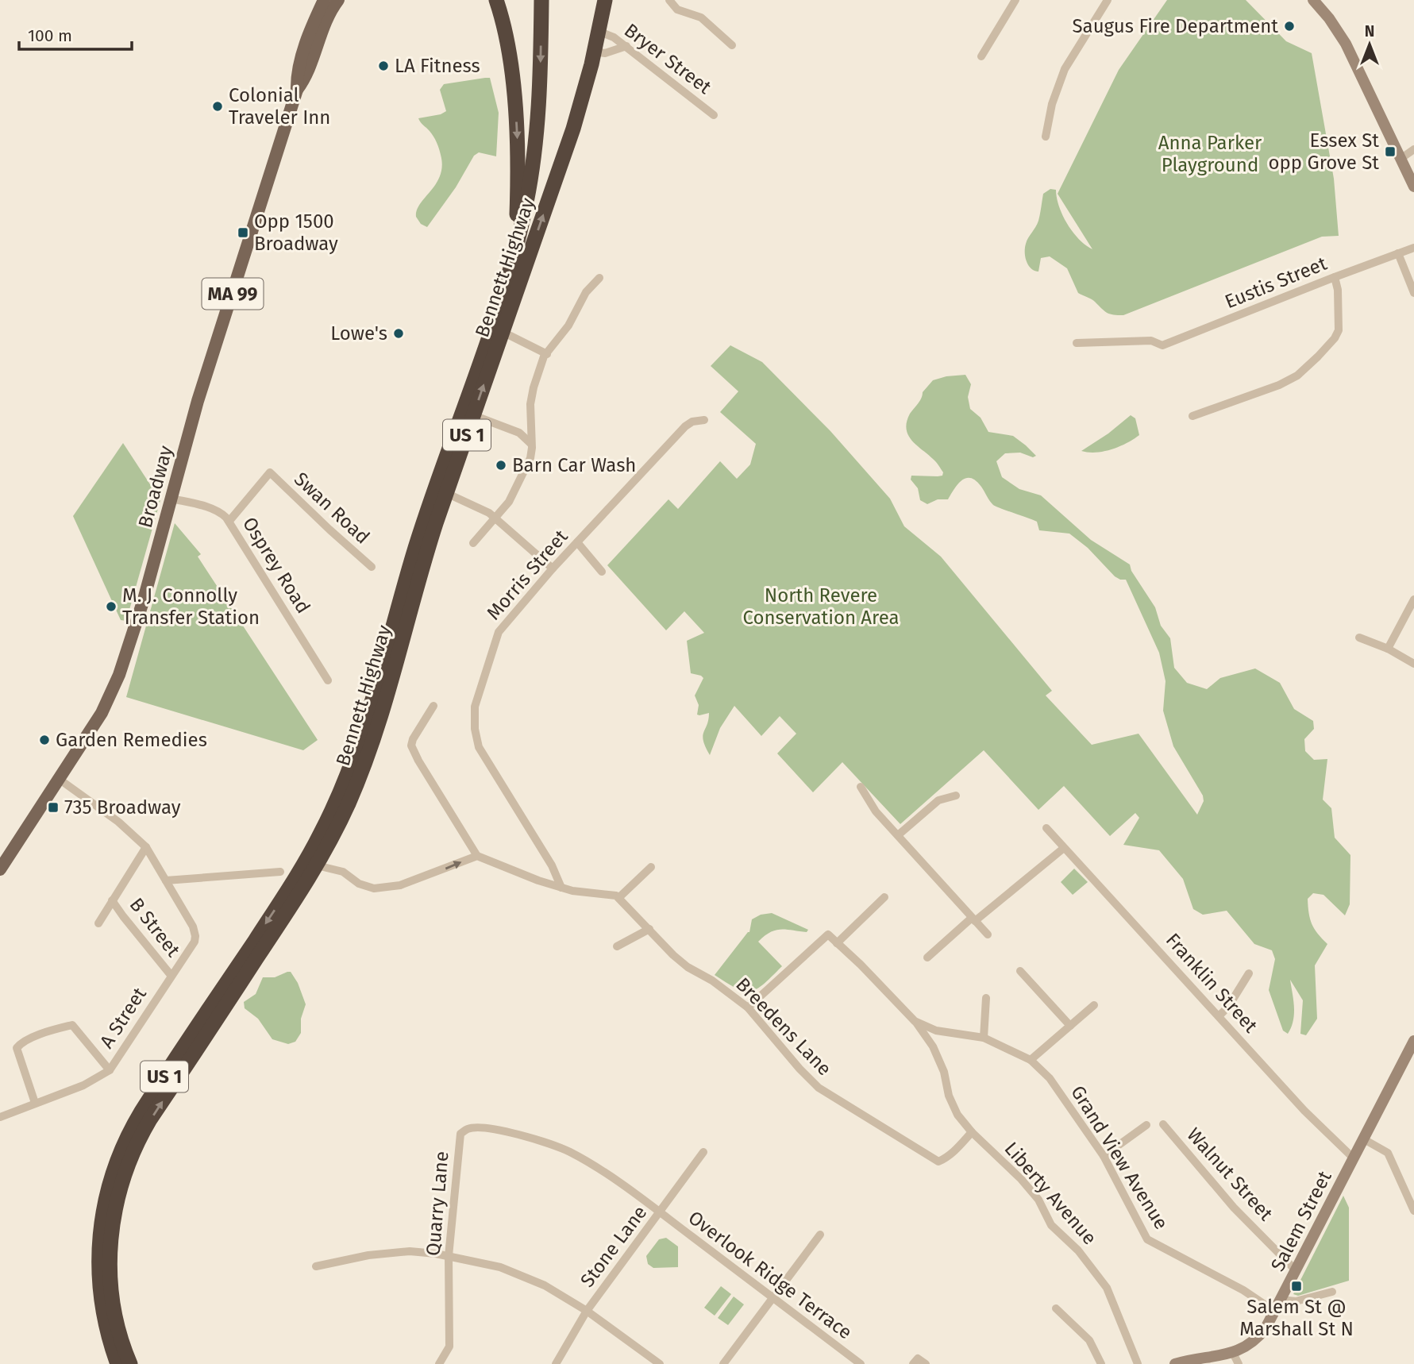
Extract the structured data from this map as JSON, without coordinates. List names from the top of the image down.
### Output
{
  "streets": {
    "highway": ["Bennett Highway", "US 1"],
    "main road": ["MA 99", "Broadway", "Salem Street"],
    "street": [
      "Bryer Street",
      "Eustis Street",
      "Swan Road",
      "Osprey Road",
      "Morris Street",
      "B Street",
      "Franklin Street",
      "A Street",
      "Breedens Lane",
      "Grand View Avenue",
      "Walnut Street",
      "Liberty Avenue",
      "Quarry Lane",
      "Stone Lane",
      "Overlook Ridge Terrace"
    ]
  },
  "crossings": [
    ["Bryer Street", "Bennett Highway"],
    ["Broadway", "Osprey Road"],
    ["Swan Road", "Osprey Road"],
    ["B Street", "A Street"],
    ["Franklin Street", "Salem Street"],
    ["Breedens Lane", "Liberty Avenue"],
    ["Grand View Avenue", "Liberty Avenue"],
    ["Grand View Avenue", "Salem Street"],
    ["Walnut Street", "Salem Street"],
    ["Quarry Lane", "Stone Lane"],
    ["Quarry Lane", "Overlook Ridge Terrace"],
    ["Stone Lane", "Overlook Ridge Terrace"]
  ],
  "parks": ["Anna Parker Playground", "North Revere Conservation Area"],
  "places": {
    "other": [
      "Saugus Fire Department",
      "LA Fitness",
      "Colonial Traveler Inn",
      "Lowe's",
      "Barn Car Wash",
      "M. J. Connolly Transfer Station",
      "Garden Remedies"
    ],
    "transit": [
      "Essex St opp Grove St",
      "Opp 1500 Broadway",
      "735 Broadway",
      "Salem St @ Marshall St N"
    ]
  },
  "scale_bar": "100 m",
  "north": "top"
}
